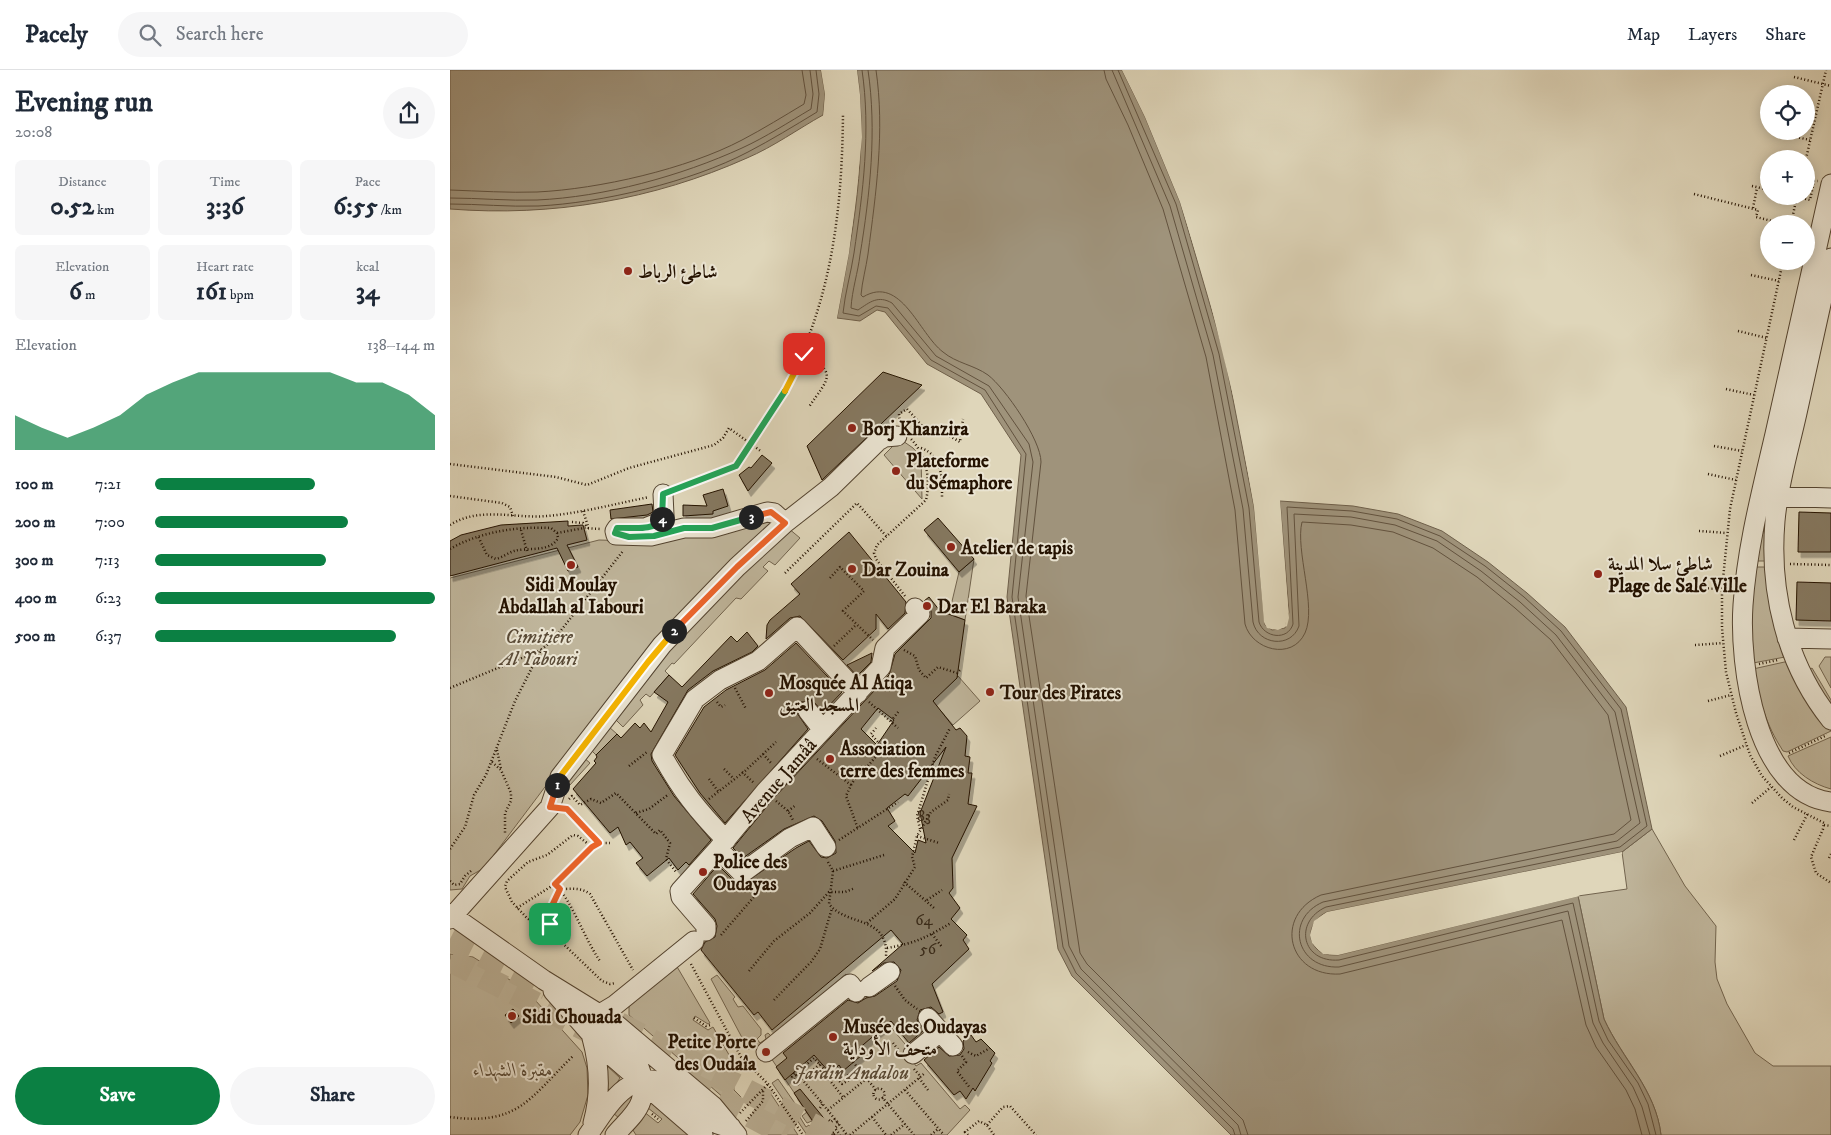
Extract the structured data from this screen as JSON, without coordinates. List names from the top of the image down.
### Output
{
  "streets": {
    "street": ["Avenue Jamââ"]
  },
  "parks": ["Cimitiere Al Yabouri", "مقبرة الشهداء", "Jardin Andalou"],
  "places": [
    "شاطئ الرباط",
    "Borj Khanzira",
    "Plateforme du Sémaphore",
    "Atelier de tapis",
    "Sidi Moulay Abdallah al Iabouri",
    "Dar Zouina",
    "شاطئ سلا المدينة Plage de Salé Ville",
    "Dar El Baraka",
    "Tour des Pirates",
    "Mosquée Al Atiqa المسجد العتيق",
    "Association terre des femmes",
    "Police des Oudayas",
    "Sidi Chouada",
    "Musée des Oudayas متحف الأوداية",
    "Petite Porte des Oudaîa"
  ],
  "house_numbers": ["83", "64", "56"],
  "page": {
    "header": "Pacely",
    "search": "Search here",
    "nav": ["Map", "Layers", "Share"],
    "heading": ["Evening run", "20:08"],
    "map_buttons": ["+", "−"],
    "stats": [
      ["Distance", "0.52 km"],
      ["Time", "3:36"],
      ["Pace", "6:55 /km"],
      ["Elevation", "6 m"],
      ["Heart rate", "161 bpm"],
      ["kcal", "34"]
    ],
    "chart": ["Elevation", "138–144 m"],
    "list": [
      {
        "name": "100 m",
        "note": "7:21"
      },
      {
        "name": "200 m",
        "note": "7:00"
      },
      {
        "name": "300 m",
        "note": "7:13"
      },
      {
        "name": "400 m",
        "note": "6:23"
      },
      {
        "name": "500 m",
        "note": "6:37"
      }
    ],
    "pins": [
      "3",
      "4",
      "2",
      "1"
    ],
    "buttons": ["Save", "Share"]
  }
}
